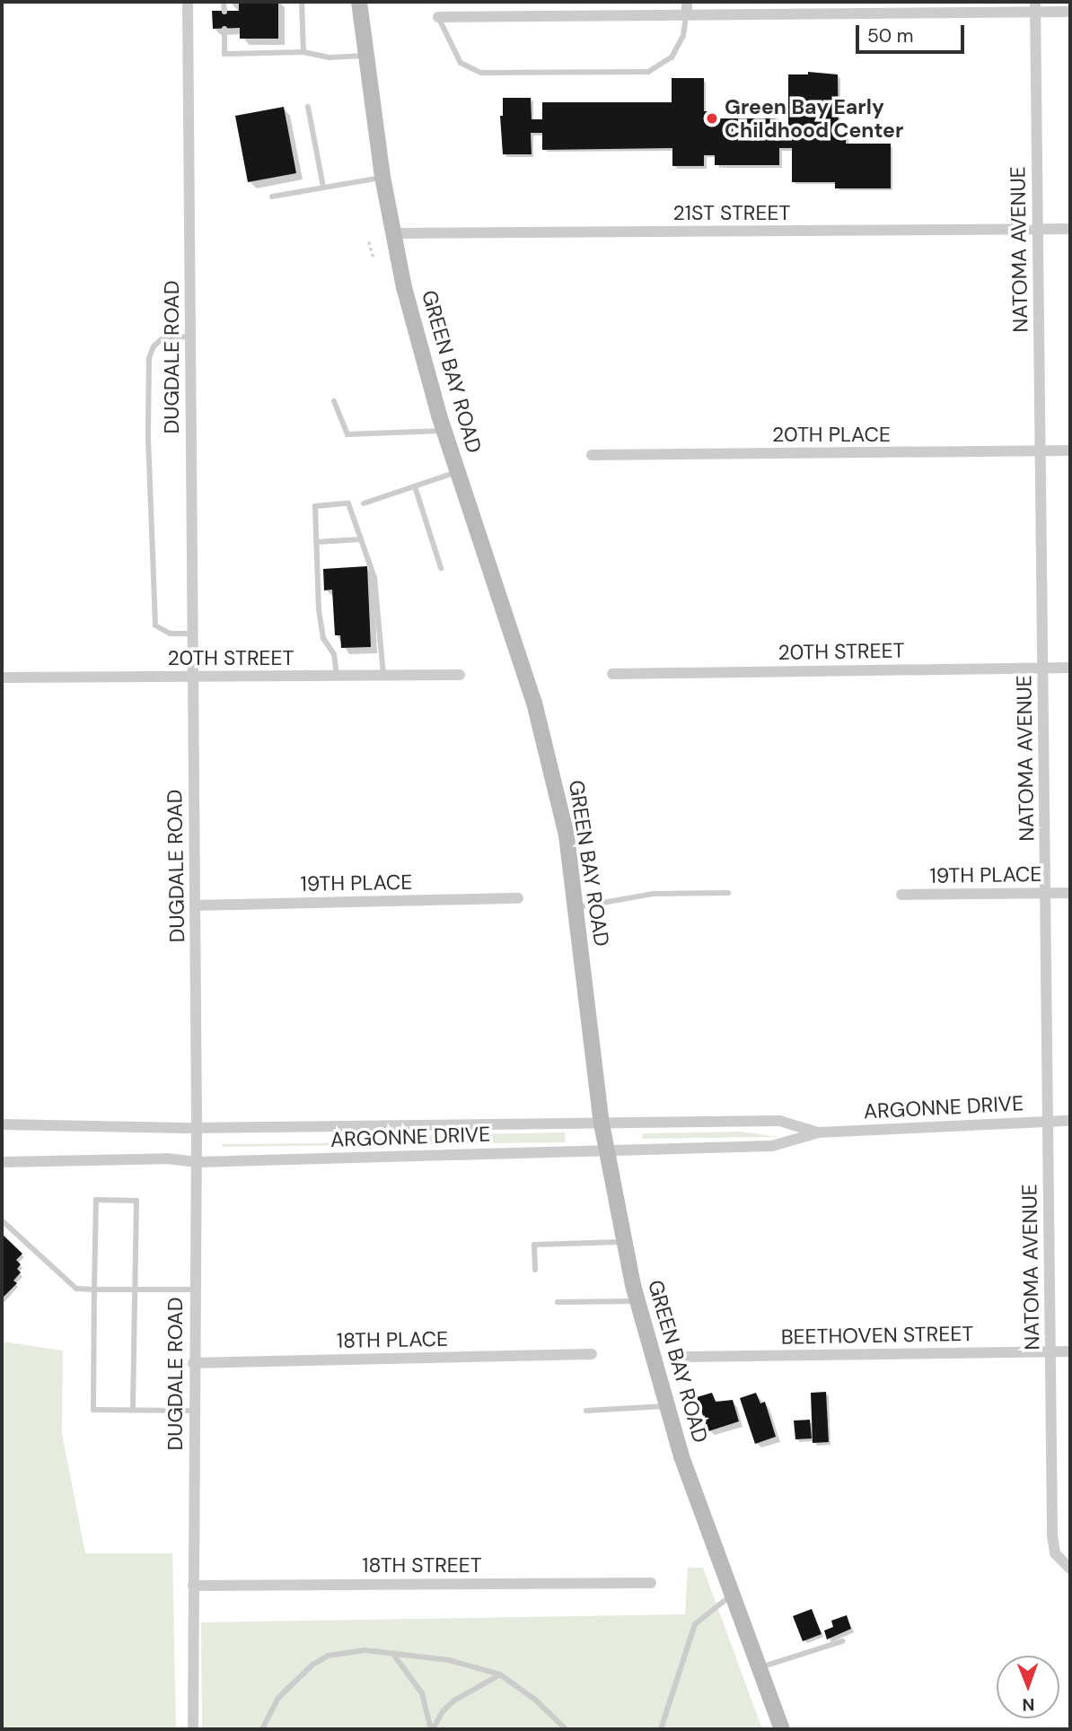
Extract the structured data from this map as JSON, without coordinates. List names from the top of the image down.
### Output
{
  "streets": {
    "main road": ["GREEN BAY ROAD"],
    "street": [
      "21ST STREET",
      "NATOMA AVENUE",
      "DUGDALE ROAD",
      "20TH PLACE",
      "20TH STREET",
      "19TH PLACE",
      "ARGONNE DRIVE",
      "BEETHOVEN STREET",
      "18TH PLACE",
      "18TH STREET"
    ]
  },
  "crossings": [
    ["21ST STREET", "NATOMA AVENUE"],
    ["21ST STREET", "GREEN BAY ROAD"],
    ["NATOMA AVENUE", "20TH PLACE"],
    ["NATOMA AVENUE", "20TH STREET"],
    ["NATOMA AVENUE", "19TH PLACE"],
    ["NATOMA AVENUE", "ARGONNE DRIVE"],
    ["NATOMA AVENUE", "BEETHOVEN STREET"],
    ["DUGDALE ROAD", "20TH STREET"],
    ["DUGDALE ROAD", "19TH PLACE"],
    ["DUGDALE ROAD", "ARGONNE DRIVE"],
    ["DUGDALE ROAD", "18TH PLACE"],
    ["DUGDALE ROAD", "18TH STREET"],
    ["GREEN BAY ROAD", "ARGONNE DRIVE"]
  ],
  "places": ["Green Bay Early Childhood Center"],
  "scale_bar": "50 m",
  "north": "bottom"
}
